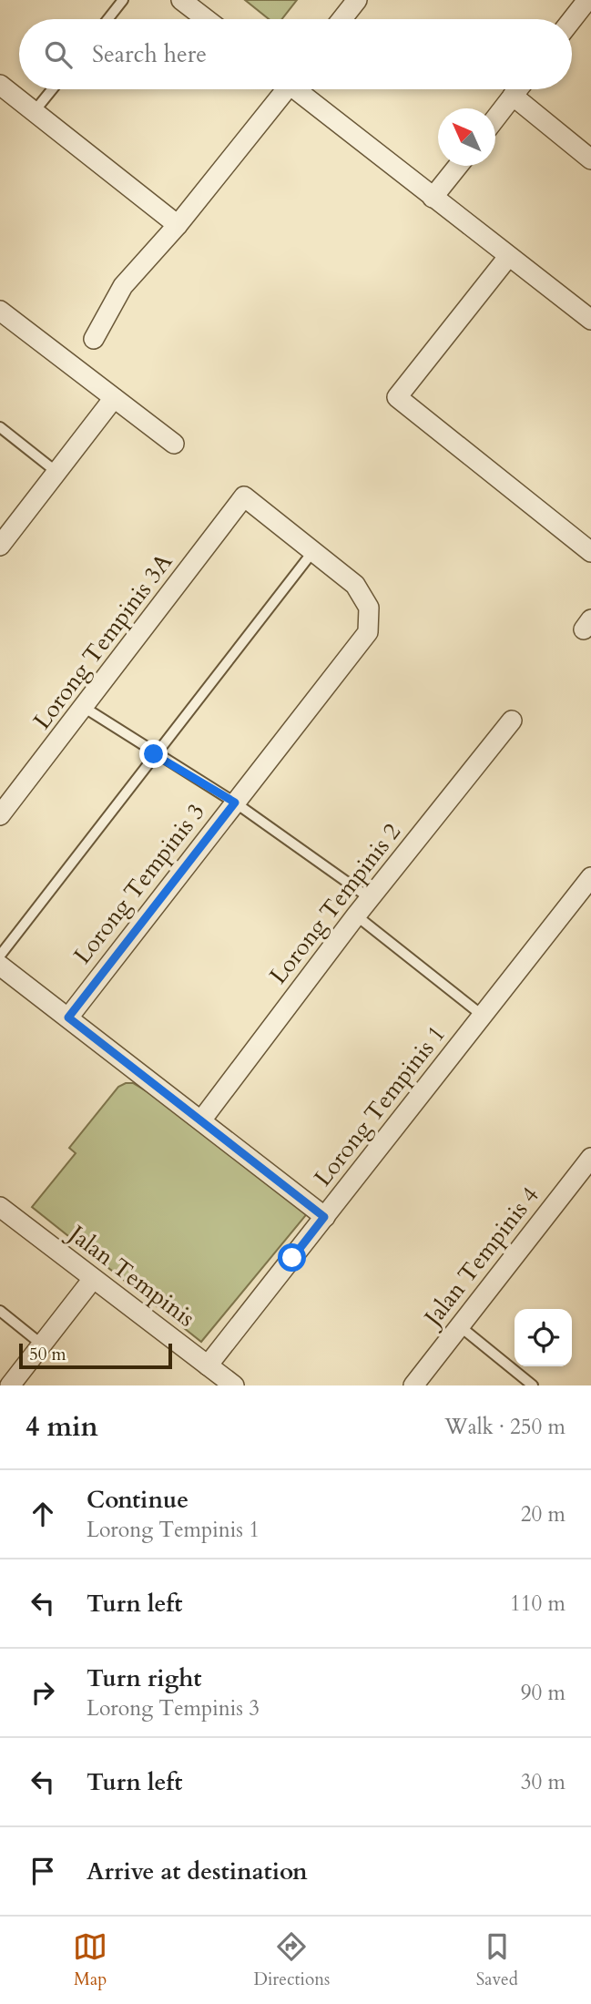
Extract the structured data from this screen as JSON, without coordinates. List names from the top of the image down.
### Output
{
  "streets": {
    "street": [
      "Lorong Tempinis 3A",
      "Lorong Tempinis 3",
      "Lorong Tempinis 2",
      "Lorong Tempinis 1",
      "Jalan Tempinis 4",
      "Jalan Tempinis"
    ]
  },
  "crossings": [
    ["Lorong Tempinis 3A", "Lorong Tempinis 3"],
    ["Lorong Tempinis 1", "Jalan Tempinis"]
  ],
  "scale_bar": "50 m",
  "north": "top left",
  "page": {
    "search": "Search here",
    "scale": "50 m",
    "heading": ["4 min", "Walk · 250 m"],
    "list": [
      ["Continue", "Lorong Tempinis 1", "20 m"],
      ["Turn left", "110 m"],
      ["Turn right", "Lorong Tempinis 3", "90 m"],
      ["Turn left", "30 m"],
      "Arrive at destination"
    ],
    "nav": ["Map", "Directions", "Saved"]
  }
}
